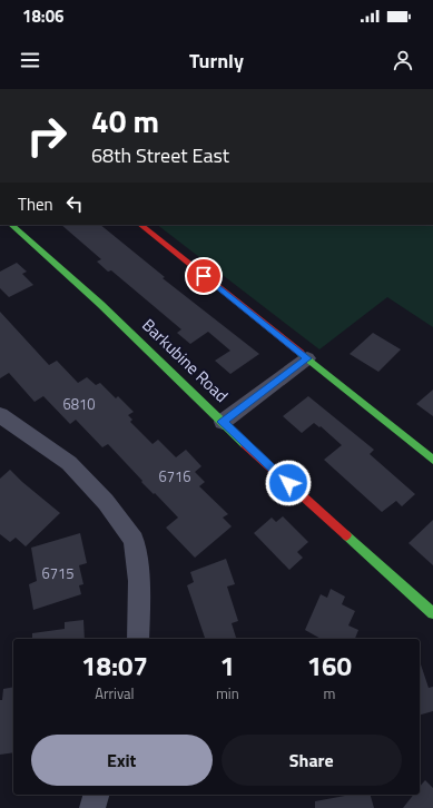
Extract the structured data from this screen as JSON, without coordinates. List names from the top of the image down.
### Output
{
  "streets": {
    "street": ["Barkubine Road"]
  },
  "house_numbers": ["6810", "6716", "6715"],
  "page": {
    "status": "18:06",
    "header": "Turnly",
    "turn": ["40 m", "68th Street East"],
    "then": "Then",
    "eta": [
      "18:07",
      "Arrival",
      "1",
      "min",
      "160",
      "m"
    ],
    "buttons": ["Exit", "Share"]
  }
}
